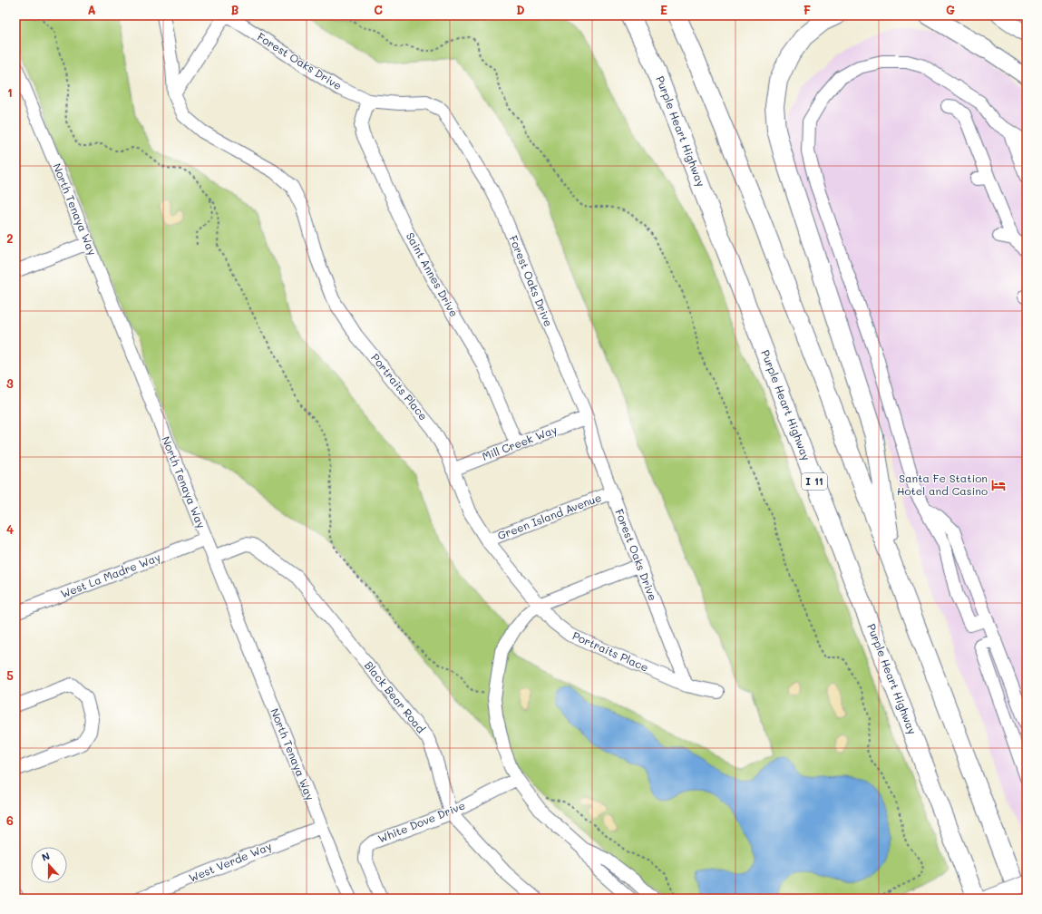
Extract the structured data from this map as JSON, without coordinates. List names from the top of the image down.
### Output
{
  "streets": {
    "highway": ["Purple Heart Highway", "I 11"],
    "street": [
      "Forest Oaks Drive",
      "North Tenaya Way",
      "Saint Annes Drive",
      "Portraits Place",
      "Mill Creek Way",
      "Green Island Avenue",
      "West La Madre Way",
      "Black Bear Road",
      "White Dove Drive",
      "West Verde Way"
    ]
  },
  "crossings": [
    ["Forest Oaks Drive", "Saint Annes Drive"],
    ["Forest Oaks Drive", "Portraits Place"],
    ["Forest Oaks Drive", "Mill Creek Way"],
    ["Forest Oaks Drive", "Green Island Avenue"],
    ["North Tenaya Way", "West La Madre Way"],
    ["North Tenaya Way", "Black Bear Road"],
    ["North Tenaya Way", "West Verde Way"],
    ["Saint Annes Drive", "Mill Creek Way"],
    ["Portraits Place", "Mill Creek Way"],
    ["Portraits Place", "Green Island Avenue"],
    ["Black Bear Road", "White Dove Drive"]
  ],
  "places": {
    "hotel": ["Santa Fe Station Hotel and Casino"]
  },
  "north": "top",
  "grid": {
    "columns": [
      "A",
      "B",
      "C",
      "D",
      "E",
      "F",
      "G"
    ],
    "rows": [
      "1",
      "2",
      "3",
      "4",
      "5",
      "6"
    ]
  }
}
